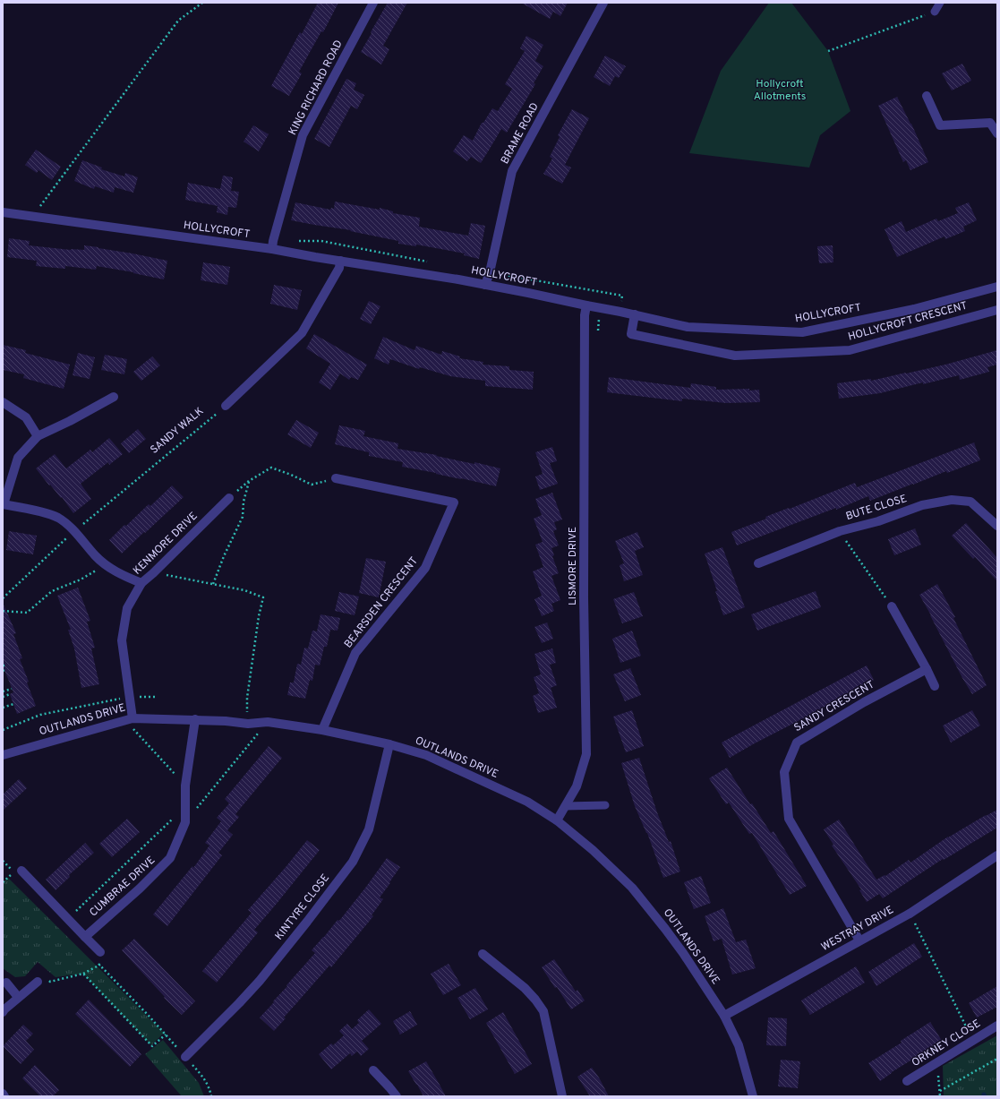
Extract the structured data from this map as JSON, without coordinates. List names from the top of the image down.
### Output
{
  "streets": {
    "street": [
      "KING RICHARD ROAD",
      "BRAME ROAD",
      "HOLLYCROFT",
      "HOLLYCROFT CRESCENT",
      "BUTE CLOSE",
      "KENMORE DRIVE",
      "LISMORE DRIVE",
      "BEARSDEN CRESCENT",
      "SANDY CRESCENT",
      "OUTLANDS DRIVE",
      "CUMBRAE DRIVE",
      "KINTYRE CLOSE",
      "WESTRAY DRIVE",
      "ORKNEY CLOSE"
    ],
    "path": ["SANDY WALK"]
  },
  "crossings": [
    ["KING RICHARD ROAD", "HOLLYCROFT"],
    ["BRAME ROAD", "HOLLYCROFT"],
    ["HOLLYCROFT", "HOLLYCROFT CRESCENT"],
    ["HOLLYCROFT", "LISMORE DRIVE"],
    ["KENMORE DRIVE", "OUTLANDS DRIVE"],
    ["LISMORE DRIVE", "OUTLANDS DRIVE"],
    ["BEARSDEN CRESCENT", "OUTLANDS DRIVE"],
    ["SANDY CRESCENT", "WESTRAY DRIVE"],
    ["OUTLANDS DRIVE", "CUMBRAE DRIVE"],
    ["OUTLANDS DRIVE", "KINTYRE CLOSE"],
    ["OUTLANDS DRIVE", "WESTRAY DRIVE"]
  ],
  "parks": ["Hollycroft Allotments"]
}
